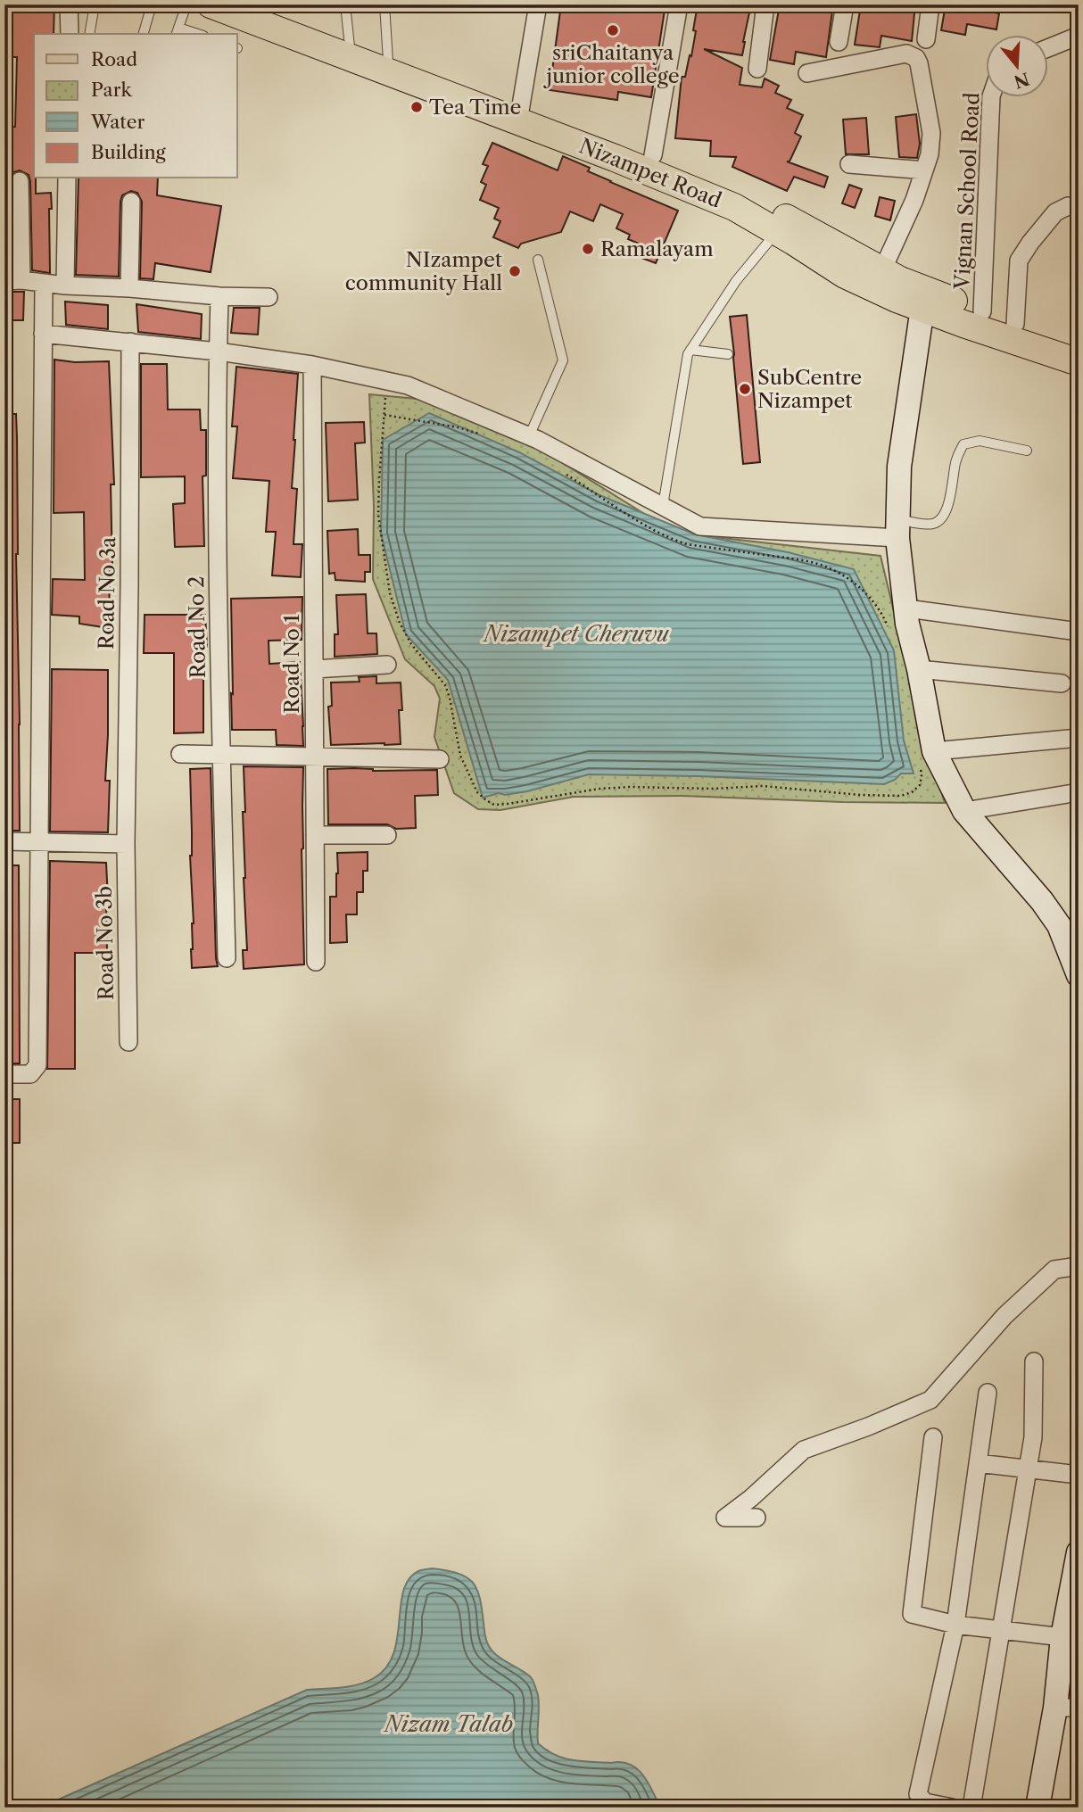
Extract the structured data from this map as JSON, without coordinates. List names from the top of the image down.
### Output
{
  "streets": {
    "main road": ["Nizampet Road"],
    "street": [
      "Vignan School Road",
      "Road No 3a",
      "Road No 2",
      "Road No 1",
      "Road No 3b"
    ]
  },
  "crossings": [
    ["Nizampet Road", "Vignan School Road"],
    ["Road No 3a", "Road No 3b"]
  ],
  "water": ["Nizampet Cheruvu", "Nizam Talab"],
  "places": [
    "sriChaitanya junior college",
    "Tea Time",
    "Ramalayam",
    "NIzampet community Hall",
    "SubCentre Nizampet"
  ],
  "legend": [
    "Road",
    "Park",
    "Water",
    "Building"
  ],
  "north": "bottom"
}
